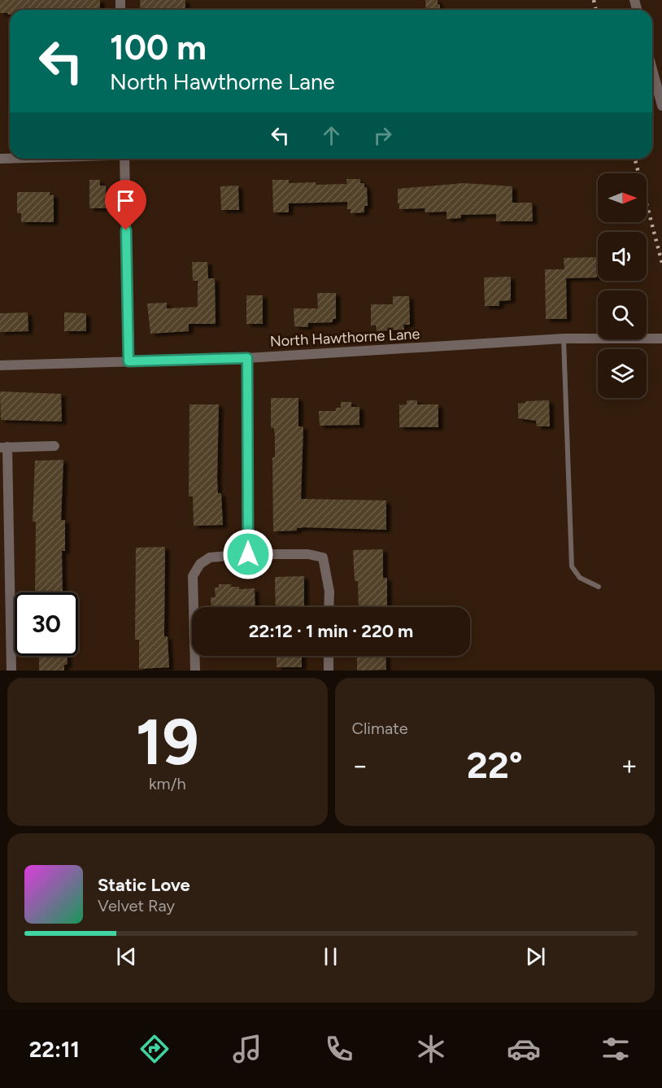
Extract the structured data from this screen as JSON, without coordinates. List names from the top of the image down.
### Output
{
  "streets": {
    "street": ["North Hawthorne Lane"]
  },
  "north": "right",
  "page": {
    "turn": ["100 m", "North Hawthorne Lane"],
    "limit": "30",
    "trip": "22:12 · 1 min · 220 m",
    "tile": [
      ["19", "km/h"],
      "Climate"
    ],
    "heat": ["−", "22°", "+"],
    "song": ["Static Love", "Velvet Ray"],
    "tabs": "22:11"
  }
}
